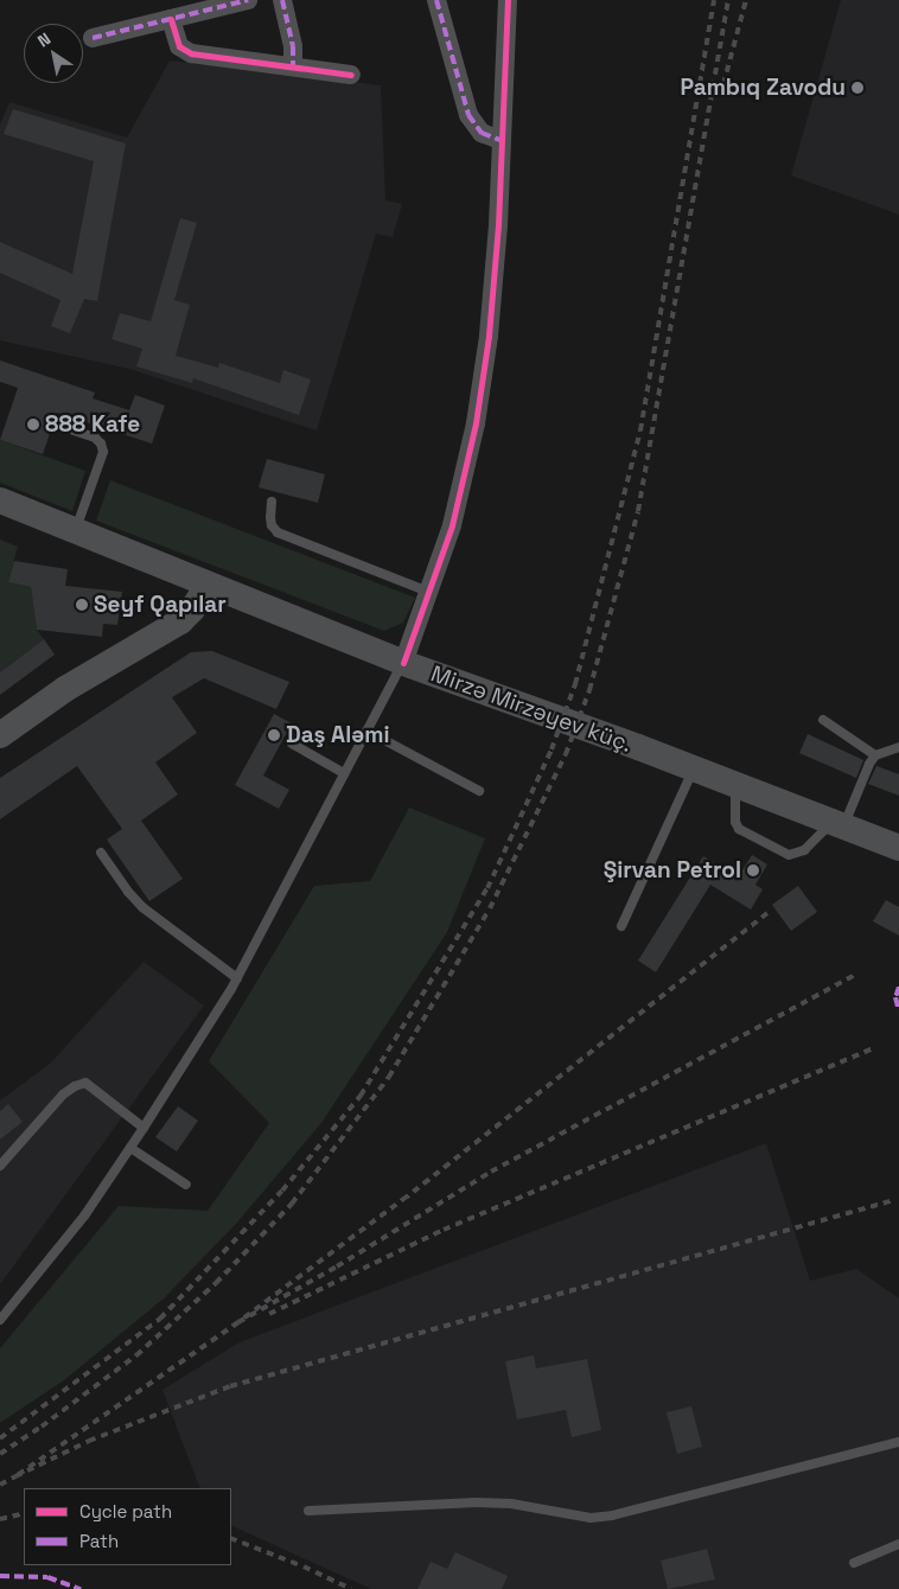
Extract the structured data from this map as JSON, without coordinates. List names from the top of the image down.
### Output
{
  "streets": {
    "main road": ["Mirzə Mirzəyev küç."]
  },
  "places": [
    "Pambıq Zavodu",
    "888 Kafe",
    "Seyf Qapılar",
    "Daş Aləmi",
    "Şirvan Petrol"
  ],
  "legend": ["Cycle path", "Path"],
  "north": "top left"
}
